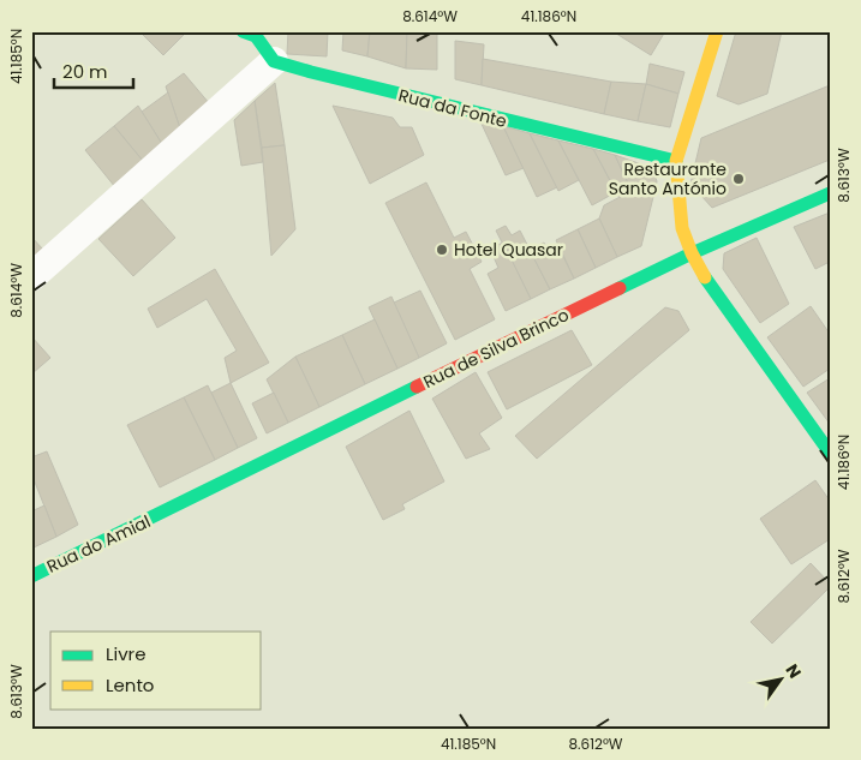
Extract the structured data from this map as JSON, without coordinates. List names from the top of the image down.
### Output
{
  "streets": {
    "street": ["Rua da Fonte", "Rua de Silva Brinco", "Rua do Amial"]
  },
  "crossings": [
    ["Rua de Silva Brinco", "Rua do Amial"]
  ],
  "places": ["Restaurante Santo António", "Hotel Quasar"],
  "legend": ["Livre", "Lento"],
  "scale_bar": "20 m",
  "north": "top right",
  "coordinates": [
    "8.614°W",
    "41.186°N",
    "41.185°N",
    "8.613°W",
    "8.612°W"
  ]
}
